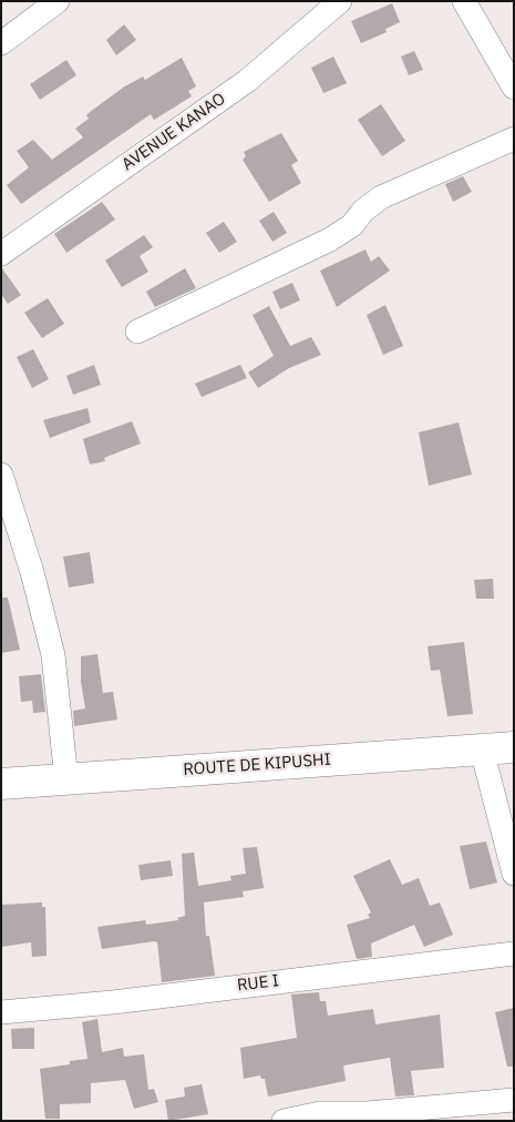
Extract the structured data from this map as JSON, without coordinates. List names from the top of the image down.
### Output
{
  "streets": {
    "main road": ["ROUTE DE KIPUSHI"],
    "street": ["AVENUE KANAO", "RUE I"]
  }
}
